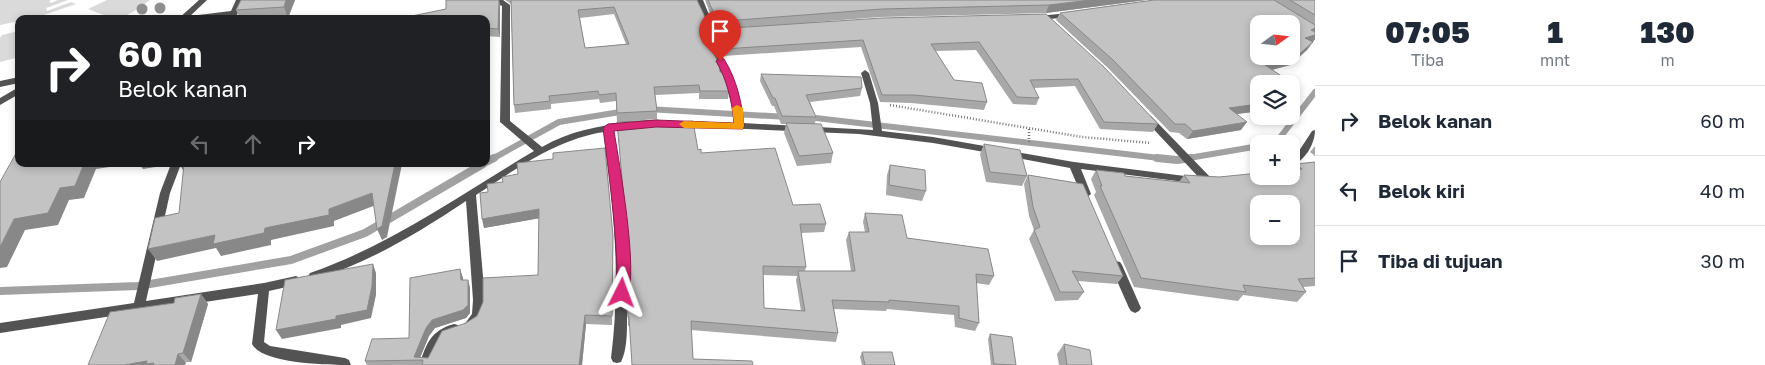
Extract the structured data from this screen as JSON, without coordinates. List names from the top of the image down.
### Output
{
  "north": "right",
  "page": {
    "eta": [
      "07:05",
      "Tiba",
      "1",
      "mnt",
      "130",
      "m"
    ],
    "map_buttons": ["+", "−"],
    "turn": ["60 m", "Belok kanan"],
    "list": [
      {
        "name": "Belok kanan",
        "value": "60 m"
      },
      {
        "name": "Belok kiri",
        "value": "40 m"
      },
      {
        "name": "Tiba di tujuan",
        "value": "30 m"
      }
    ]
  }
}
